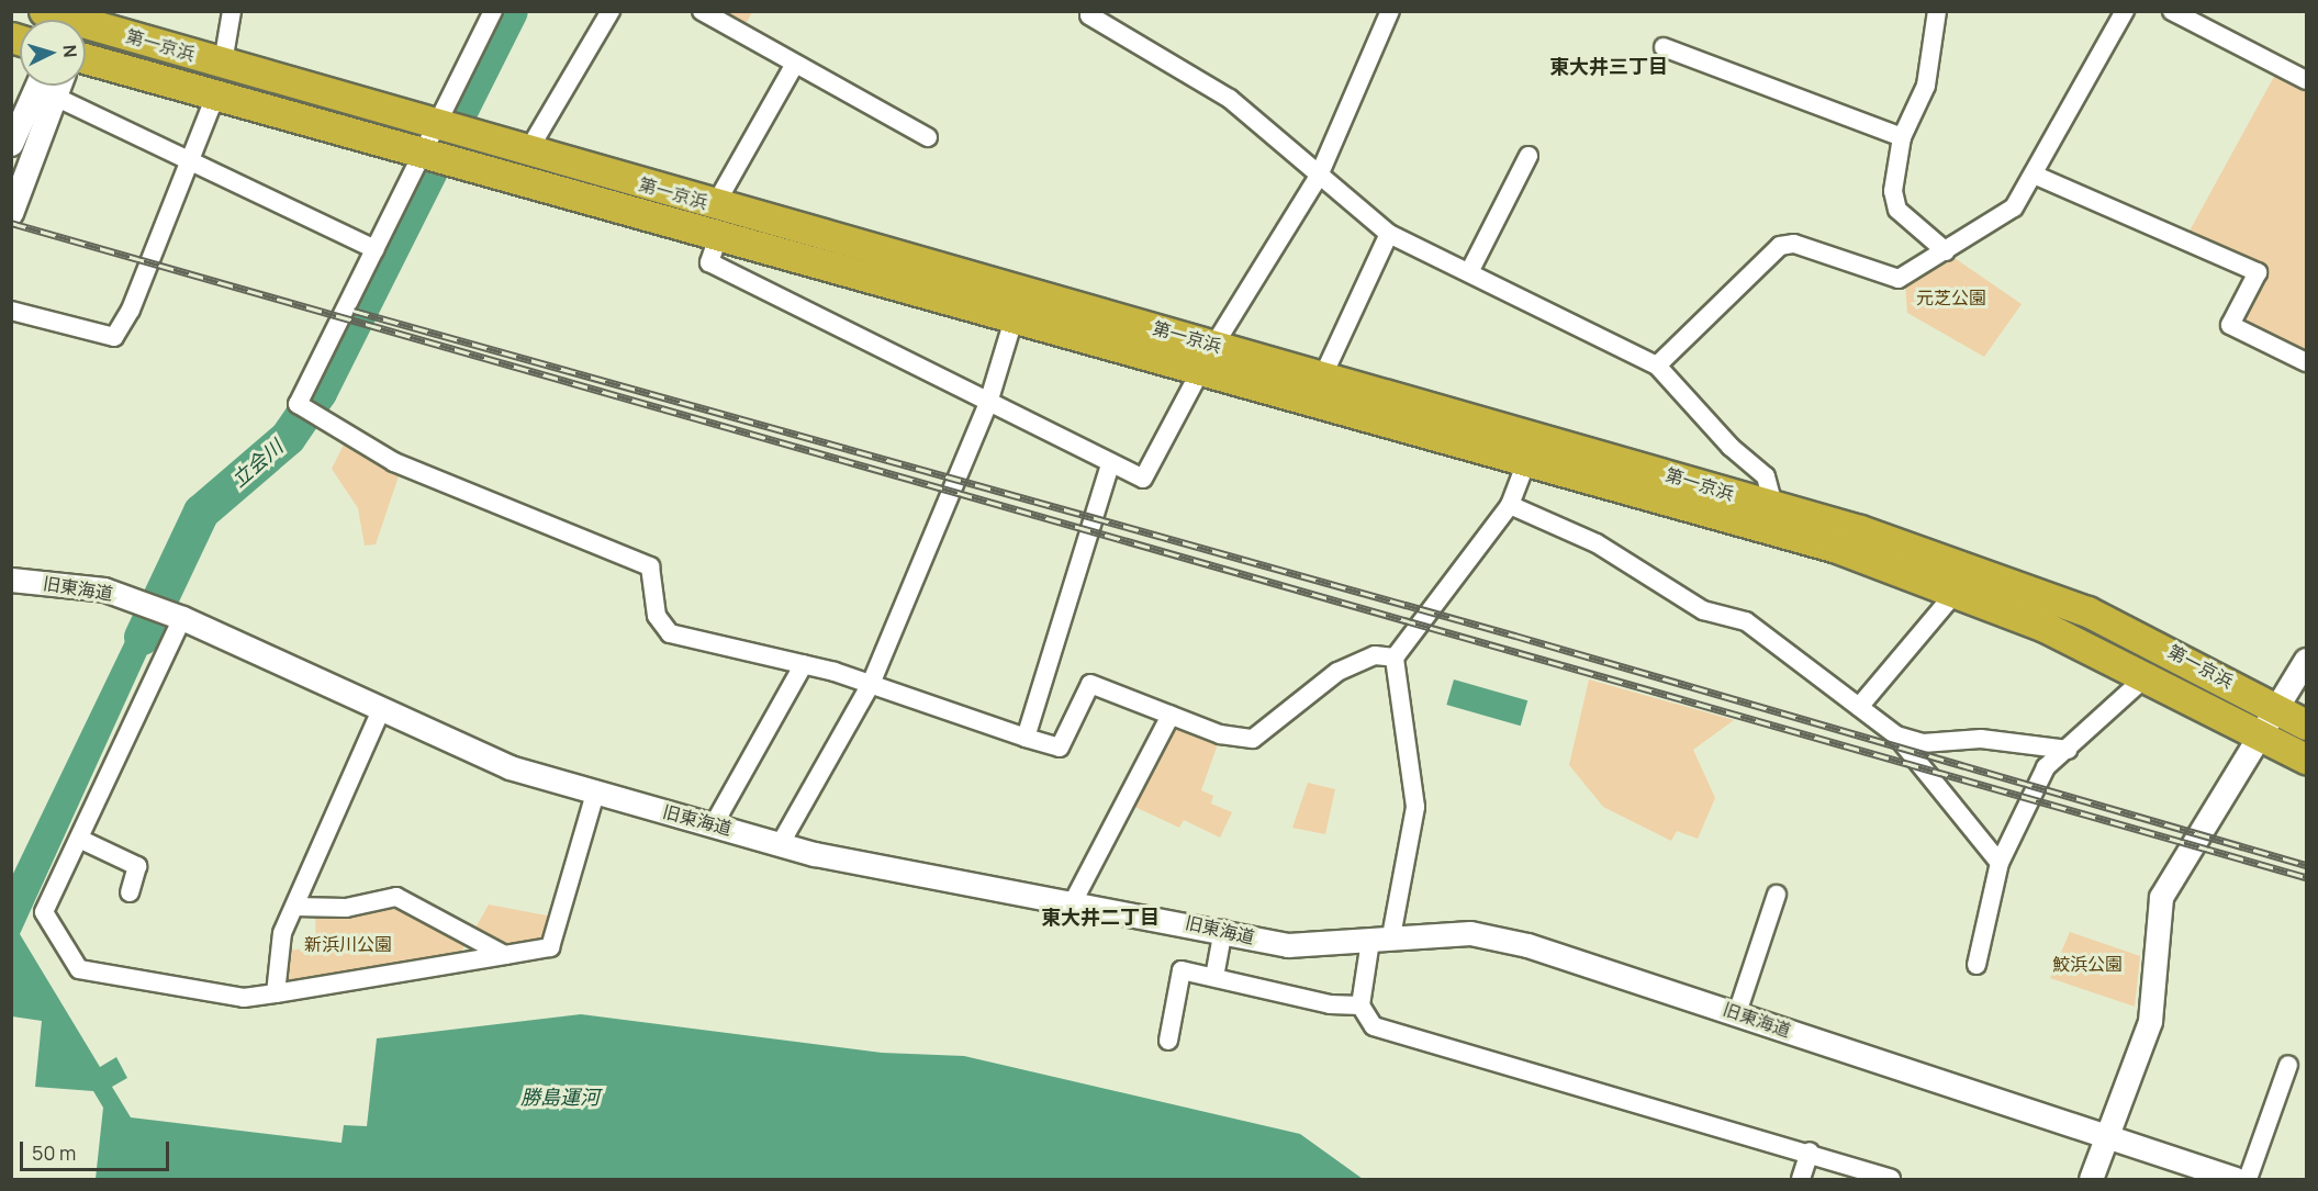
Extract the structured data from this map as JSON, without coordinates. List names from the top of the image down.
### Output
{
  "streets": {
    "highway": ["第一京浜"],
    "street": ["旧東海道"]
  },
  "districts": ["東大井三丁目", "東大井二丁目"],
  "water": ["立会川", "勝島運河"],
  "parks": ["元芝公園", "新浜川公園", "鮫浜公園"],
  "scale_bar": "50 m",
  "north": "right"
}
